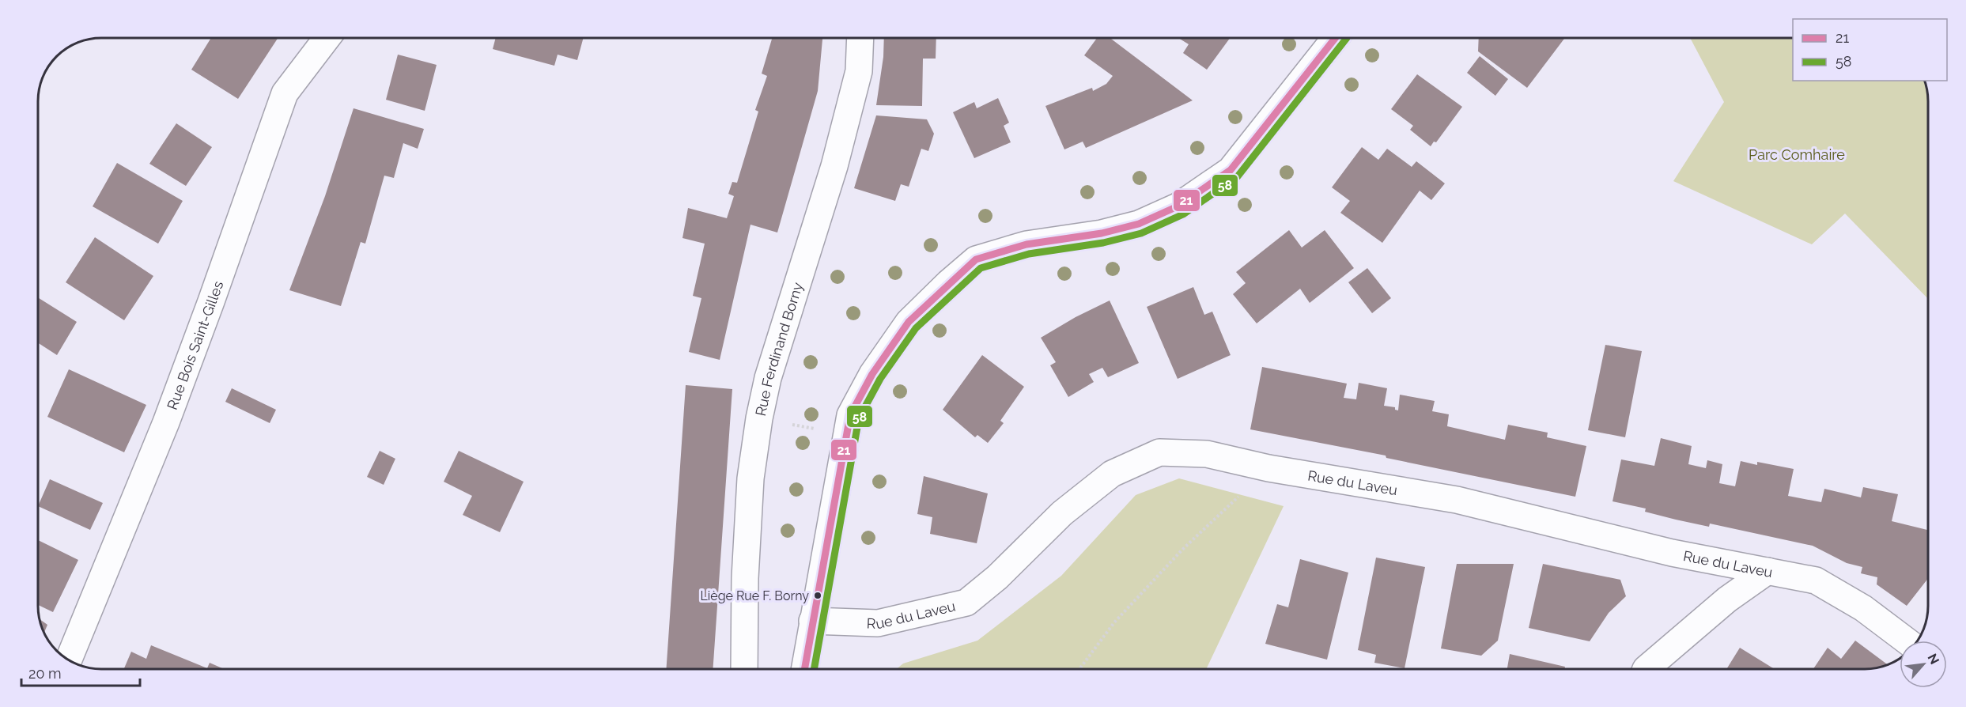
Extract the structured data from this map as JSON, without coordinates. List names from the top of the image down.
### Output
{
  "streets": {
    "street": ["Rue Bois Saint-Gilles", "Rue Ferdinand Borny", "Rue du Laveu"]
  },
  "parks": ["Parc Comhaire"],
  "places": ["Liège Rue F. Borny"],
  "lines": ["transit line 21", "transit line 58"],
  "legend": ["21", "58"],
  "scale_bar": "20 m",
  "north": "top right"
}
